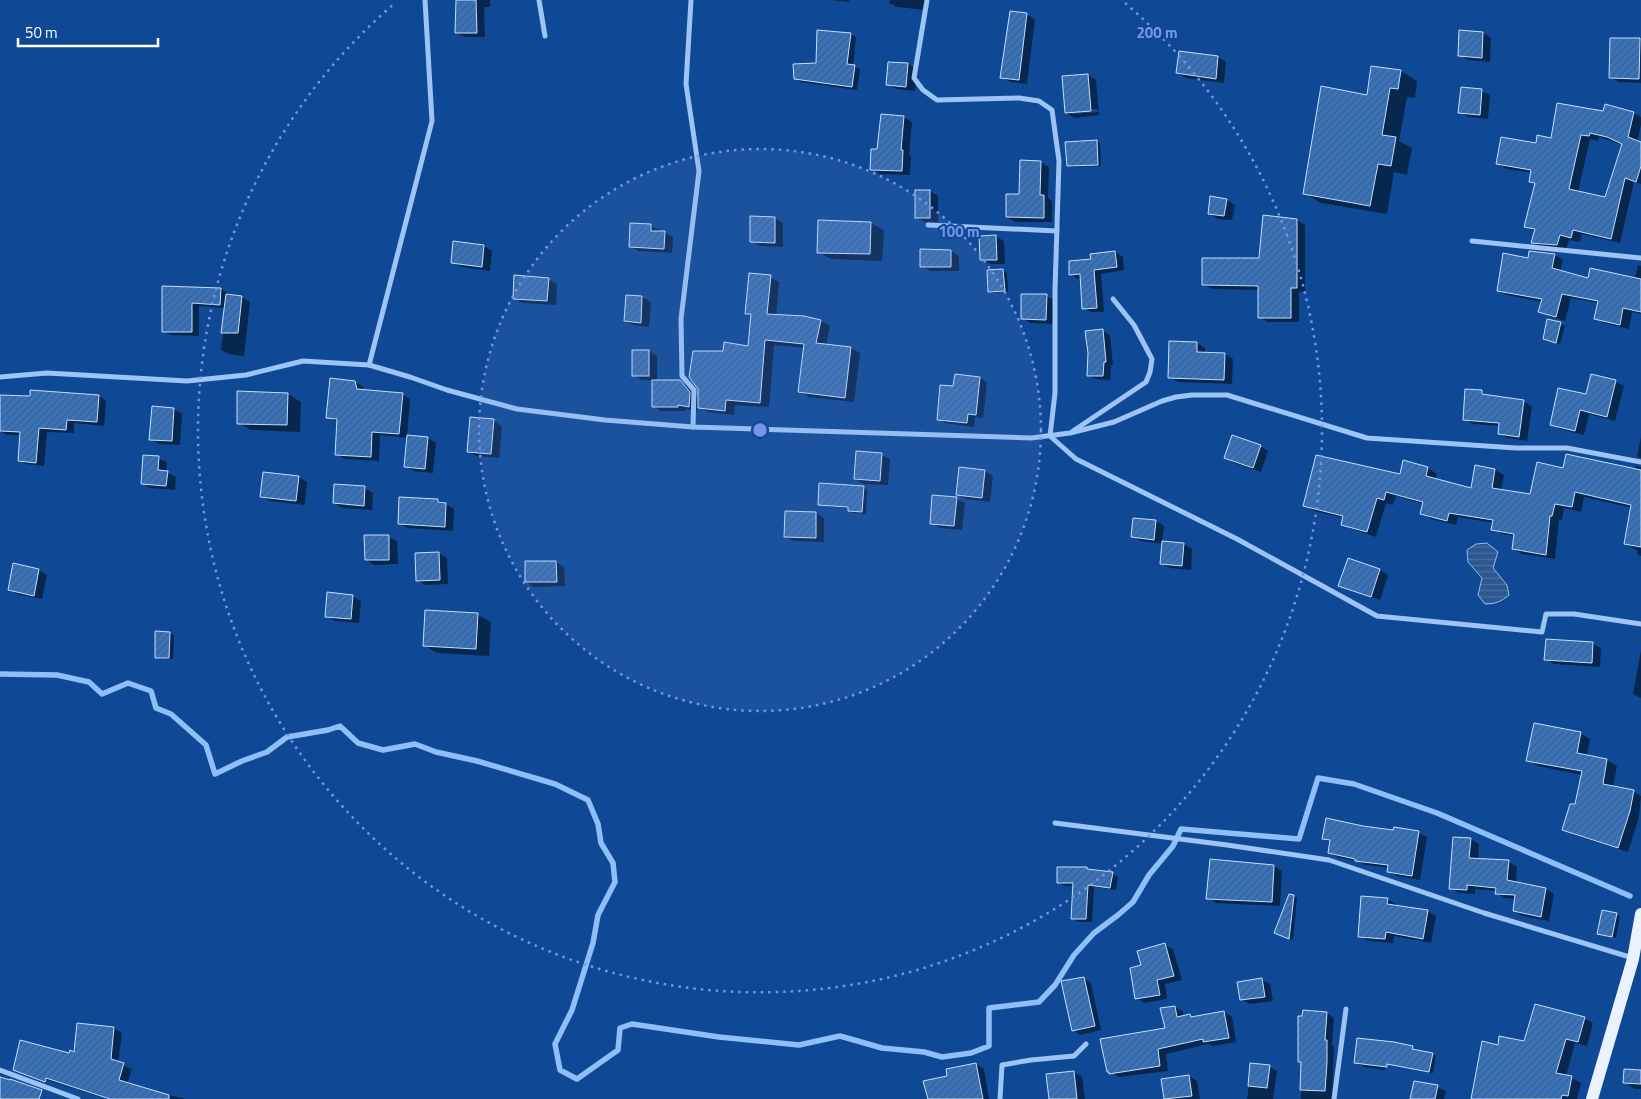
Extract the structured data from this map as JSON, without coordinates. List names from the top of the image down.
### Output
{
  "scale_bar": "50 m",
  "rings": ["200 m", "100 m"]
}
